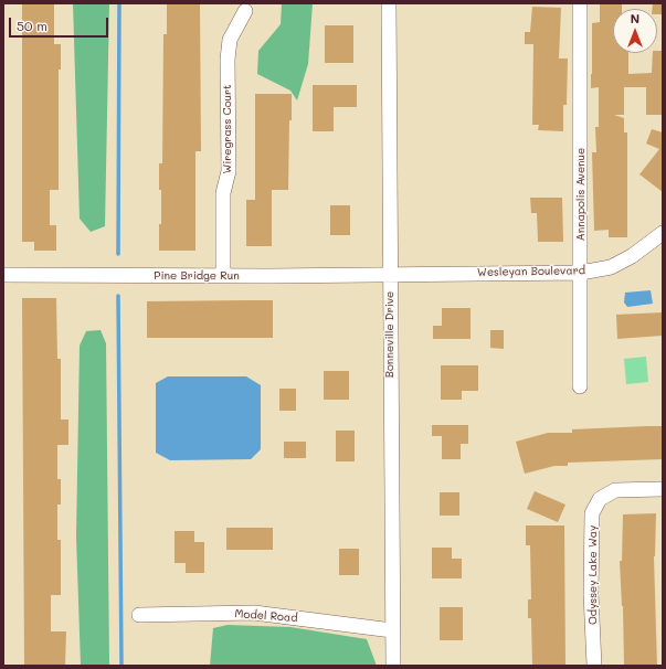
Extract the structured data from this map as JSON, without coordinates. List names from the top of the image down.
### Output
{
  "streets": {
    "street": [
      "Wiregrass Court",
      "Annapolis Avenue",
      "Wesleyan Boulevard",
      "Pine Bridge Run",
      "Bonneville Drive",
      "Odyssey Lake Way",
      "Model Road"
    ]
  },
  "crossings": [
    ["Wiregrass Court", "Pine Bridge Run"],
    ["Annapolis Avenue", "Wesleyan Boulevard"],
    ["Wesleyan Boulevard", "Pine Bridge Run"],
    ["Wesleyan Boulevard", "Bonneville Drive"],
    ["Pine Bridge Run", "Bonneville Drive"],
    ["Bonneville Drive", "Model Road"]
  ],
  "scale_bar": "50 m",
  "north": "top"
}
